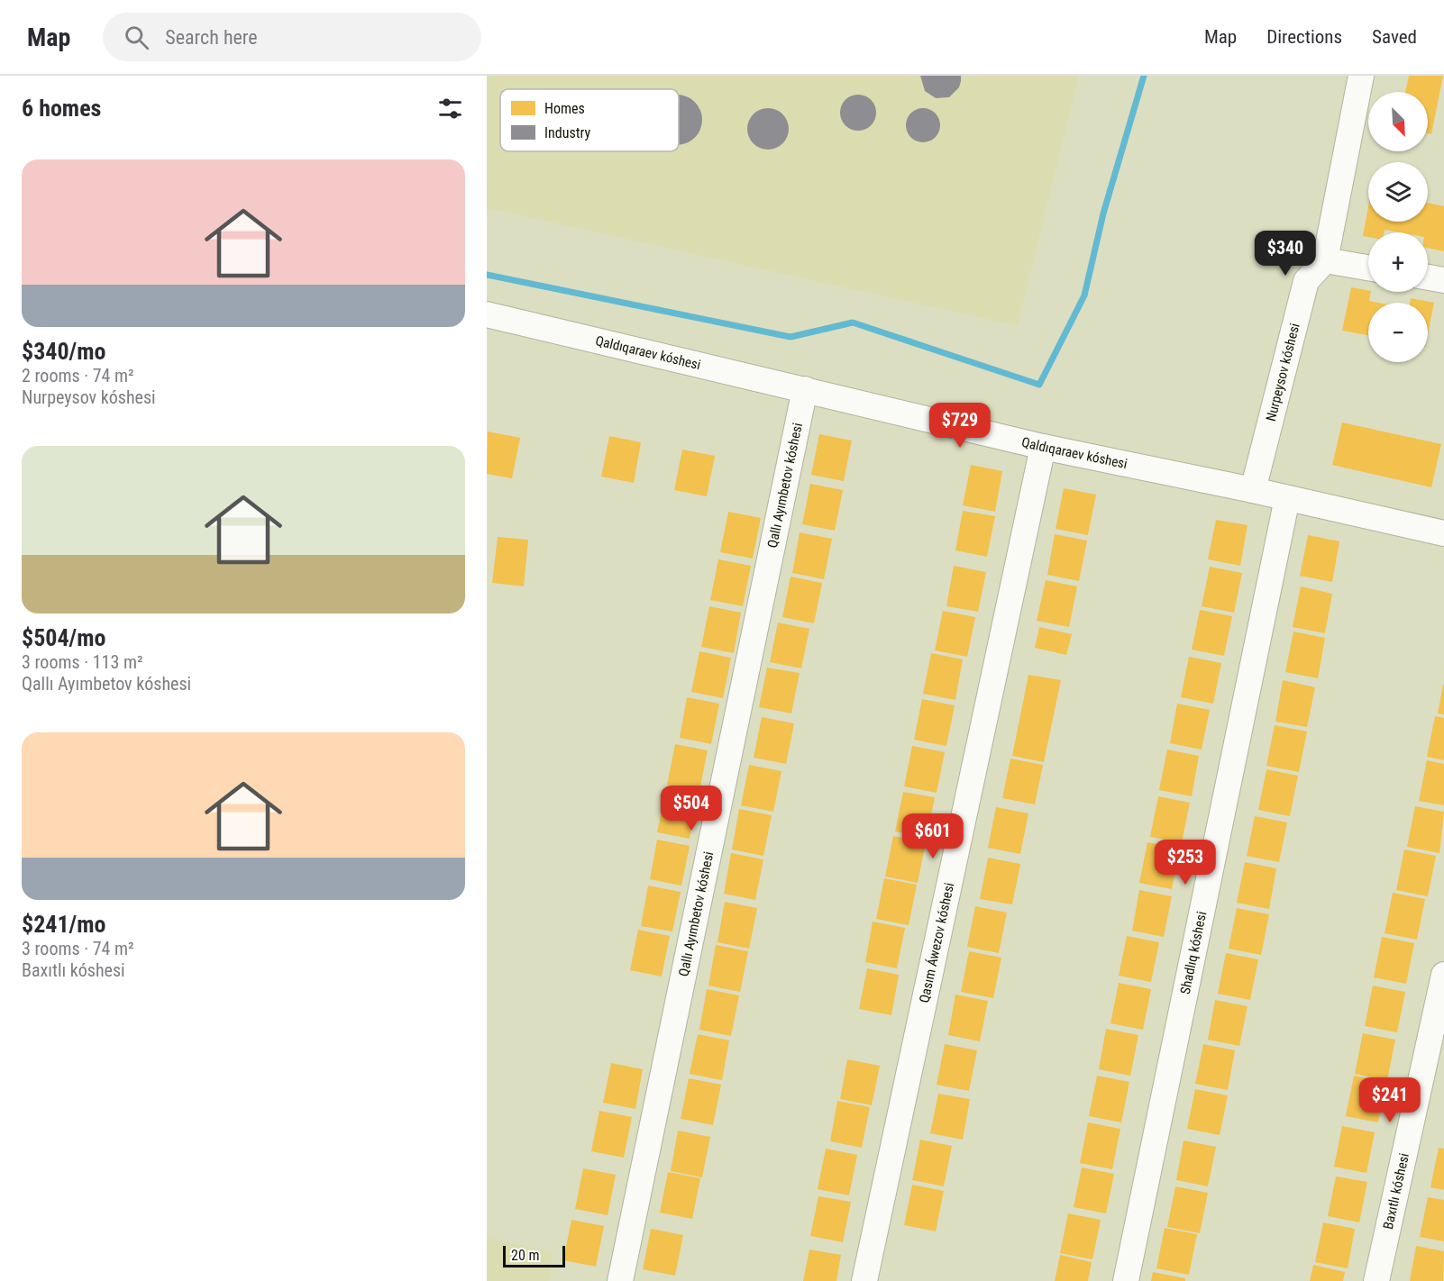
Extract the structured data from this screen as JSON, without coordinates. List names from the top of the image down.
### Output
{
  "streets": {
    "street": [
      "Qaldıqaraev kóshesi",
      "Nurpeysov kóshesi",
      "Qallı Ayımbetov kóshesi",
      "Qasım Áwezov kóshesi",
      "Shadlıq kóshesi",
      "Baxıtlı kóshesi"
    ]
  },
  "crossings": [
    ["Qaldıqaraev kóshesi", "Nurpeysov kóshesi"],
    ["Qaldıqaraev kóshesi", "Qallı Ayımbetov kóshesi"],
    ["Qaldıqaraev kóshesi", "Qasım Áwezov kóshesi"],
    ["Qaldıqaraev kóshesi", "Shadlıq kóshesi"]
  ],
  "legend": ["Homes", "Industry"],
  "scale_bar": "20 m",
  "north": "bottom right",
  "page": {
    "header": "Map",
    "search": "Search here",
    "nav": ["Map", "Directions", "Saved"],
    "heading": "6 homes",
    "map_buttons": ["+", "−"],
    "list": [
      {
        "name": "$340/mo",
        "note": "2 rooms · 74 m² · Nurpeysov kóshesi"
      },
      {
        "name": "$504/mo",
        "note": "3 rooms · 113 m² · Qallı Ayımbetov kóshesi"
      },
      {
        "name": "$241/mo",
        "note": "3 rooms · 74 m² · Baxıtlı kóshesi"
      }
    ],
    "price": [
      "$340",
      "$729",
      "$504",
      "$601",
      "$253",
      "$241"
    ],
    "scale": "20 m"
  }
}
